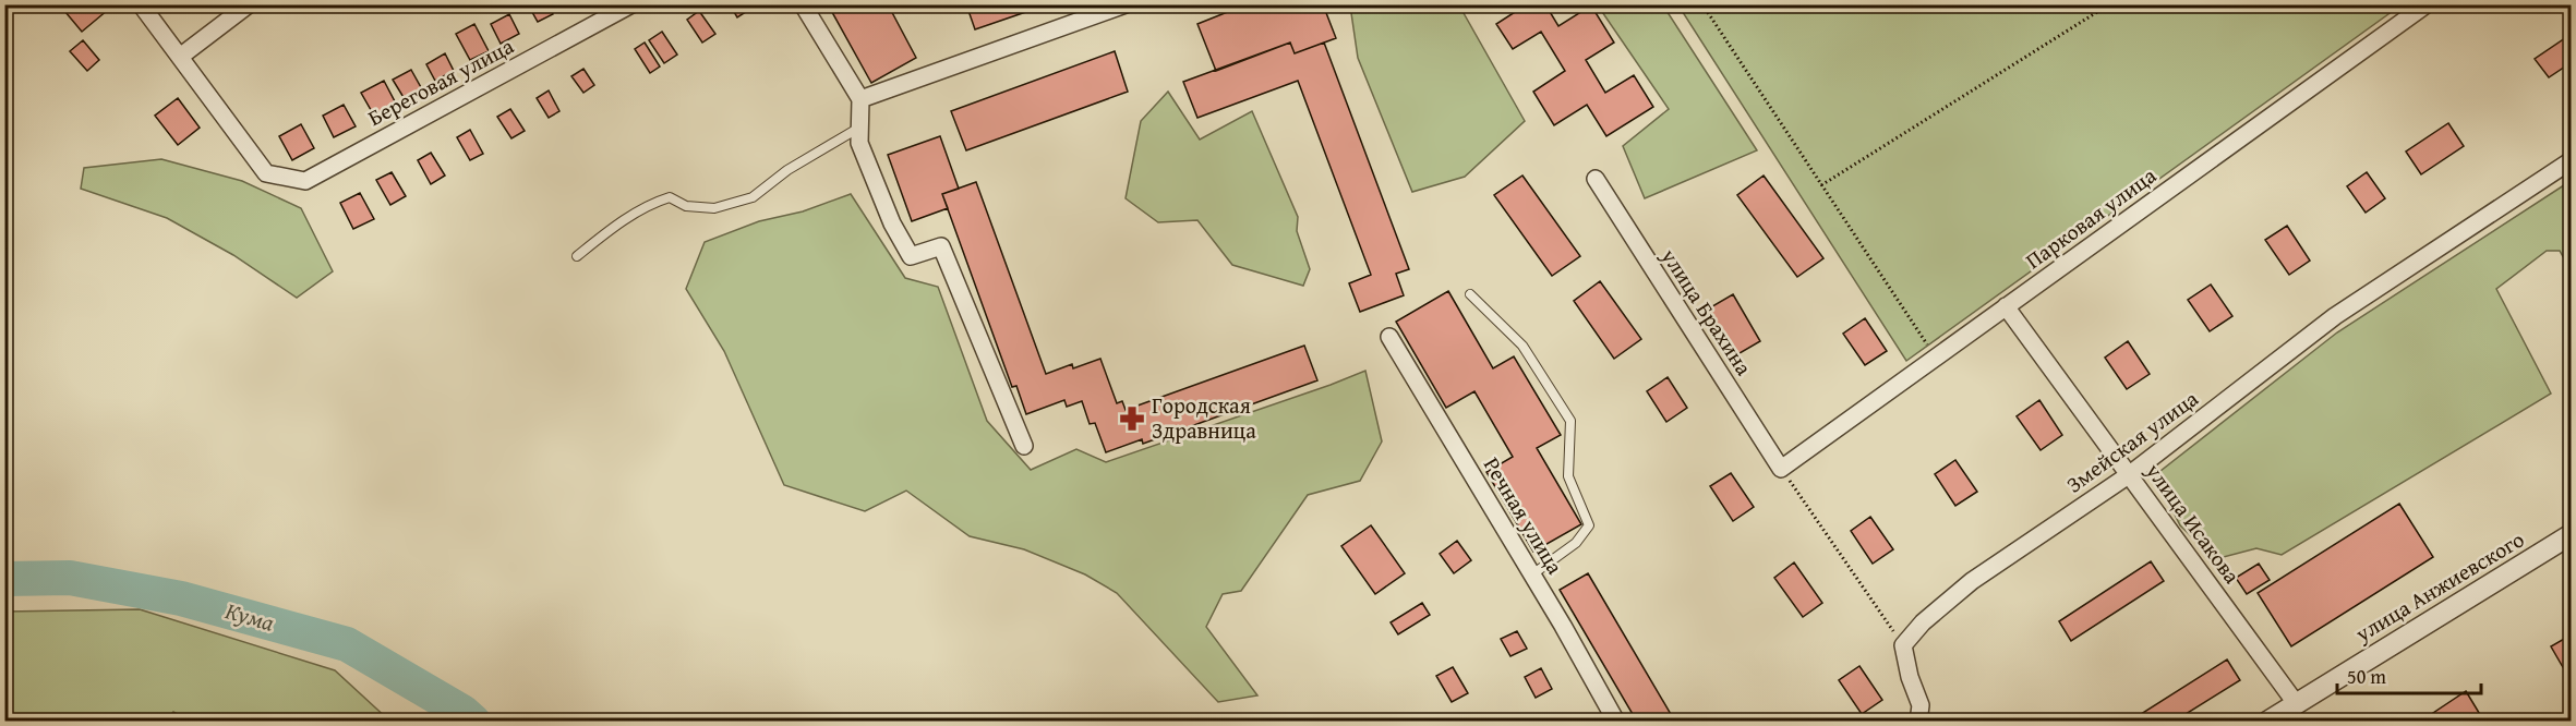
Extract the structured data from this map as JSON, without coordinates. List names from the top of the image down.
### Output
{
  "streets": {
    "street": [
      "Береговая улица",
      "Парковая улица",
      "улица Брахина",
      "Змейская улица",
      "Речная улица",
      "улица Исакова",
      "улица Анжиевского"
    ]
  },
  "crossings": [
    ["Парковая улица", "улица Брахина"],
    ["Парковая улица", "улица Исакова"],
    ["Змейская улица", "улица Исакова"],
    ["улица Исакова", "улица Анжиевского"]
  ],
  "water": ["Кума"],
  "places": {
    "pharmacy": ["Городская Здравница"]
  },
  "scale_bar": "50 m"
}
